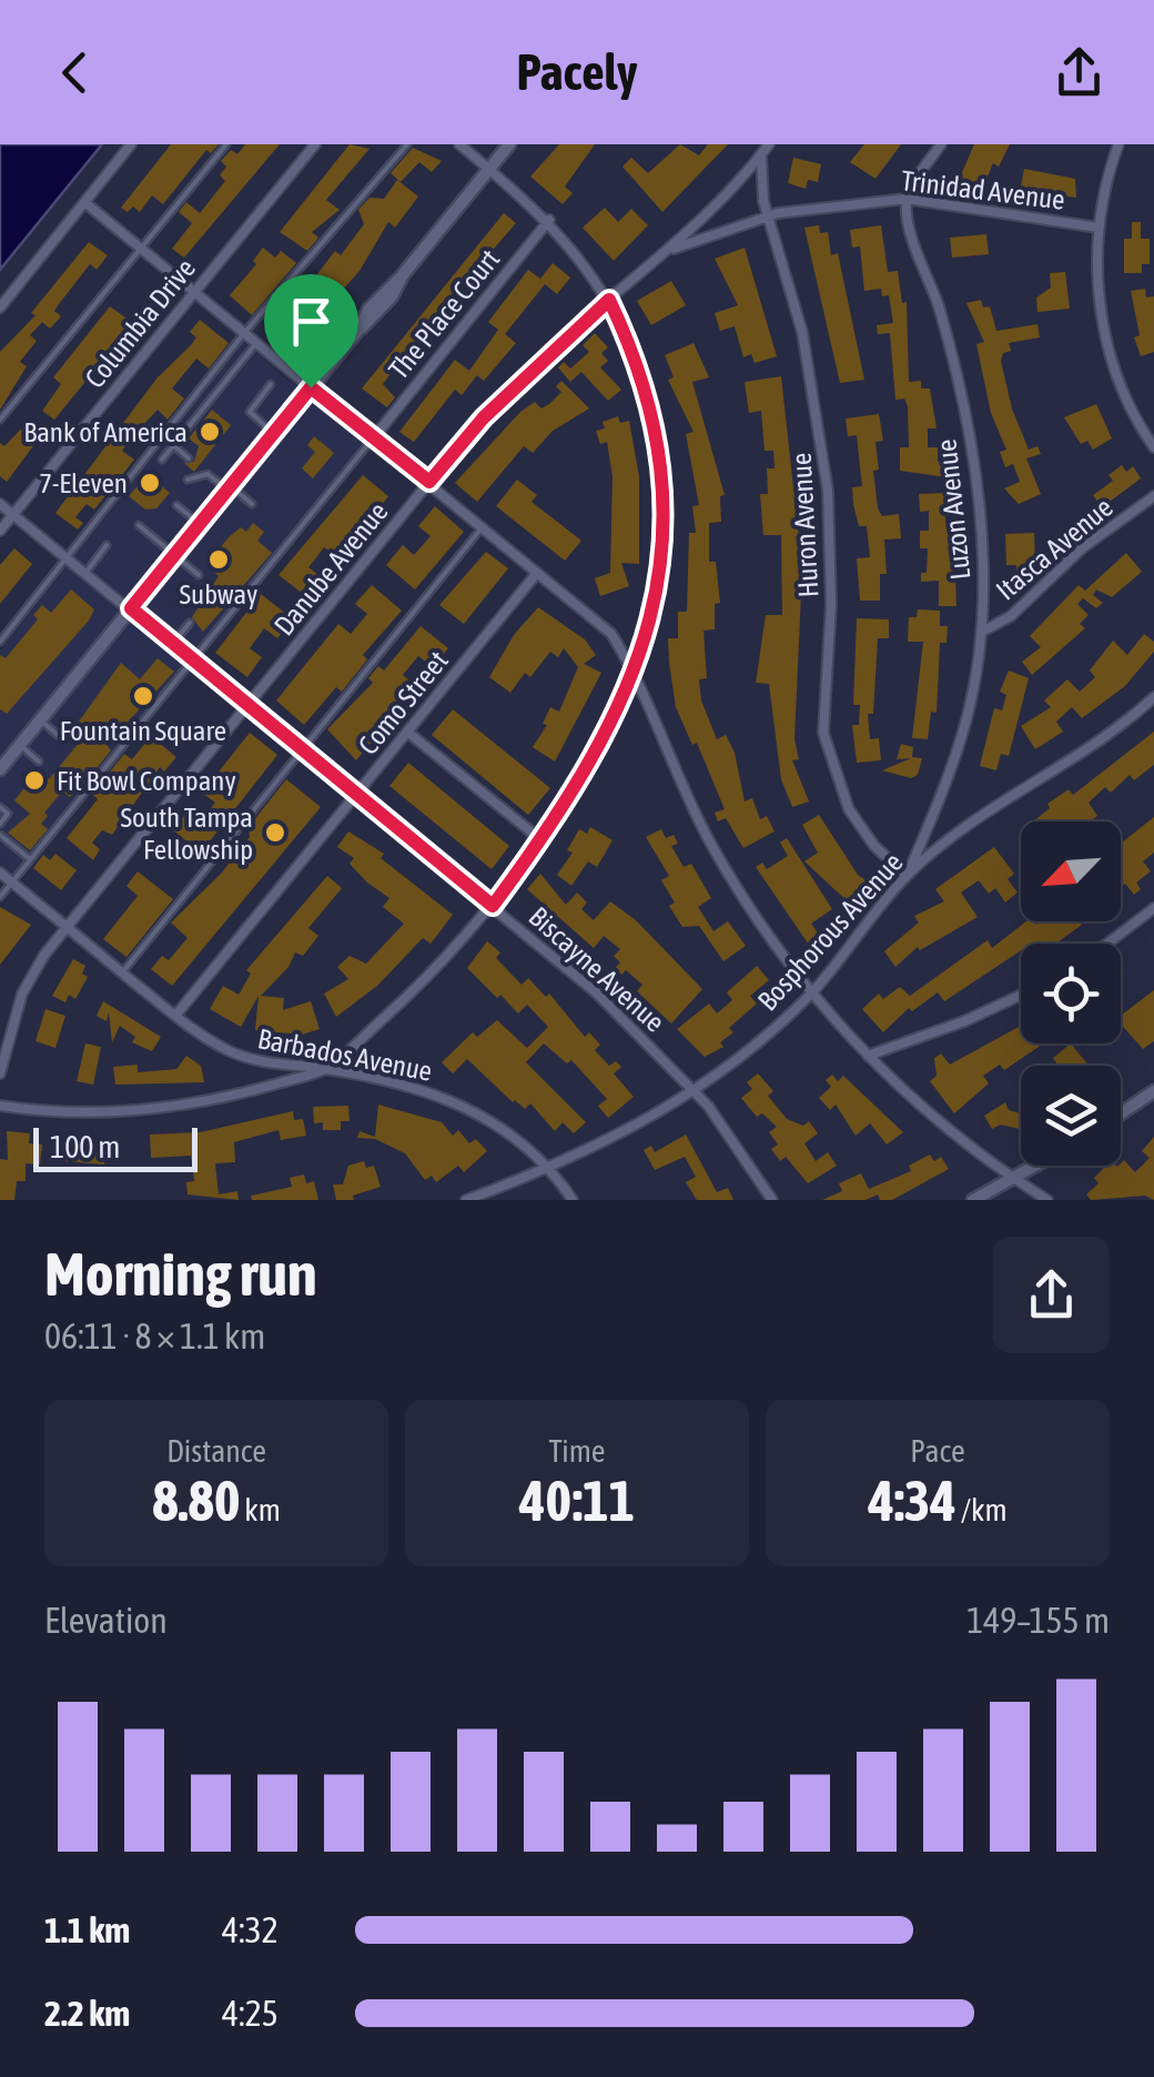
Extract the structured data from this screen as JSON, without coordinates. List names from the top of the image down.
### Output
{
  "streets": {
    "street": [
      "Trinidad Avenue",
      "The Place Court",
      "Columbia Drive",
      "Luzon Avenue",
      "Huron Avenue",
      "Itasca Avenue",
      "Danube Avenue",
      "Como Street",
      "Bosphorous Avenue",
      "Biscayne Avenue",
      "Barbados Avenue"
    ]
  },
  "crossings": [
    ["Trinidad Avenue", "Luzon Avenue"],
    ["Trinidad Avenue", "Huron Avenue"],
    ["Trinidad Avenue", "Danube Avenue"],
    ["Columbia Drive", "Biscayne Avenue"],
    ["Luzon Avenue", "Huron Avenue"],
    ["Luzon Avenue", "Itasca Avenue"],
    ["Luzon Avenue", "Bosphorous Avenue"],
    ["Huron Avenue", "Danube Avenue"],
    ["Huron Avenue", "Bosphorous Avenue"],
    ["Danube Avenue", "Biscayne Avenue"],
    ["Danube Avenue", "Barbados Avenue"],
    ["Como Street", "Biscayne Avenue"],
    ["Como Street", "Barbados Avenue"],
    ["Bosphorous Avenue", "Biscayne Avenue"],
    ["Bosphorous Avenue", "Barbados Avenue"]
  ],
  "places": [
    "Bank of America",
    "7-Eleven",
    "Subway",
    "Fountain Square",
    "Fit Bowl Company",
    "South Tampa Fellowship"
  ],
  "scale_bar": "100 m",
  "north": "bottom left",
  "page": {
    "header": "Pacely",
    "scale": "100 m",
    "heading": ["Morning run", "06:11 · 8 × 1.1 km"],
    "stats": [
      ["Distance", "8.80 km"],
      ["Time", "40:11"],
      ["Pace", "4:34 /km"]
    ],
    "chart": ["Elevation", "149–155 m"],
    "list": [
      {
        "name": "1.1 km",
        "note": "4:32"
      },
      {
        "name": "2.2 km",
        "note": "4:25"
      }
    ]
  }
}
